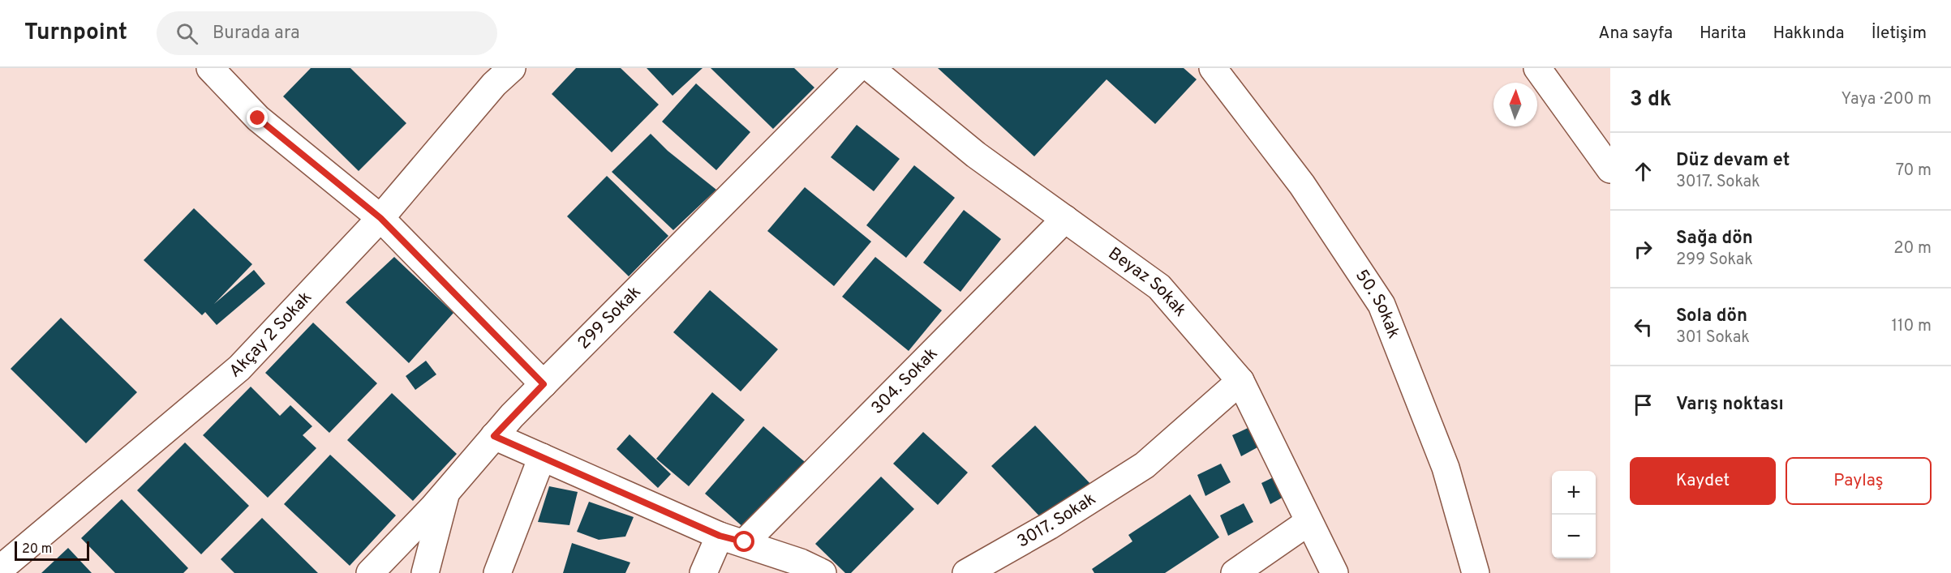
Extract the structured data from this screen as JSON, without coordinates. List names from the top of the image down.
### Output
{
  "streets": {
    "street": [
      "Beyaz Sokak",
      "50. Sokak",
      "299 Sokak",
      "Akçay 2 Sokak",
      "304. Sokak",
      "3017. Sokak"
    ]
  },
  "crossings": [
    ["Beyaz Sokak", "304. Sokak"],
    ["Beyaz Sokak", "3017. Sokak"]
  ],
  "scale_bar": "20 m",
  "north": "top",
  "page": {
    "header": "Turnpoint",
    "search": "Burada ara",
    "nav": [
      "Ana sayfa",
      "Harita",
      "Hakkında",
      "İletişim"
    ],
    "heading": ["3 dk", "Yaya · 200 m"],
    "list": [
      ["Düz devam et", "3017. Sokak", "70 m"],
      ["Sağa dön", "299 Sokak", "20 m"],
      ["Sola dön", "301 Sokak", "110 m"],
      "Varış noktası"
    ],
    "buttons": ["Kaydet", "Paylaş"],
    "map_buttons": ["+", "−"],
    "scale": "20 m"
  }
}
